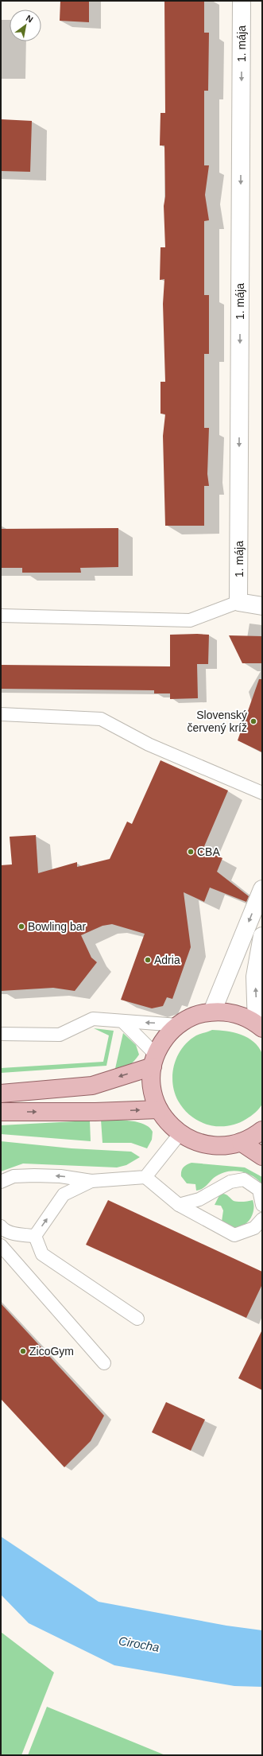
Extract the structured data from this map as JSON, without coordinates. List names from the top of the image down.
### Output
{
  "streets": {
    "street": ["1. mája"]
  },
  "one_way": ["1. mája"],
  "water": ["Cirocha"],
  "places": [
    "Slovenský červený kríž",
    "CBA",
    "Bowling bar",
    "Adria",
    "ZicoGym"
  ],
  "north": "top right"
}
